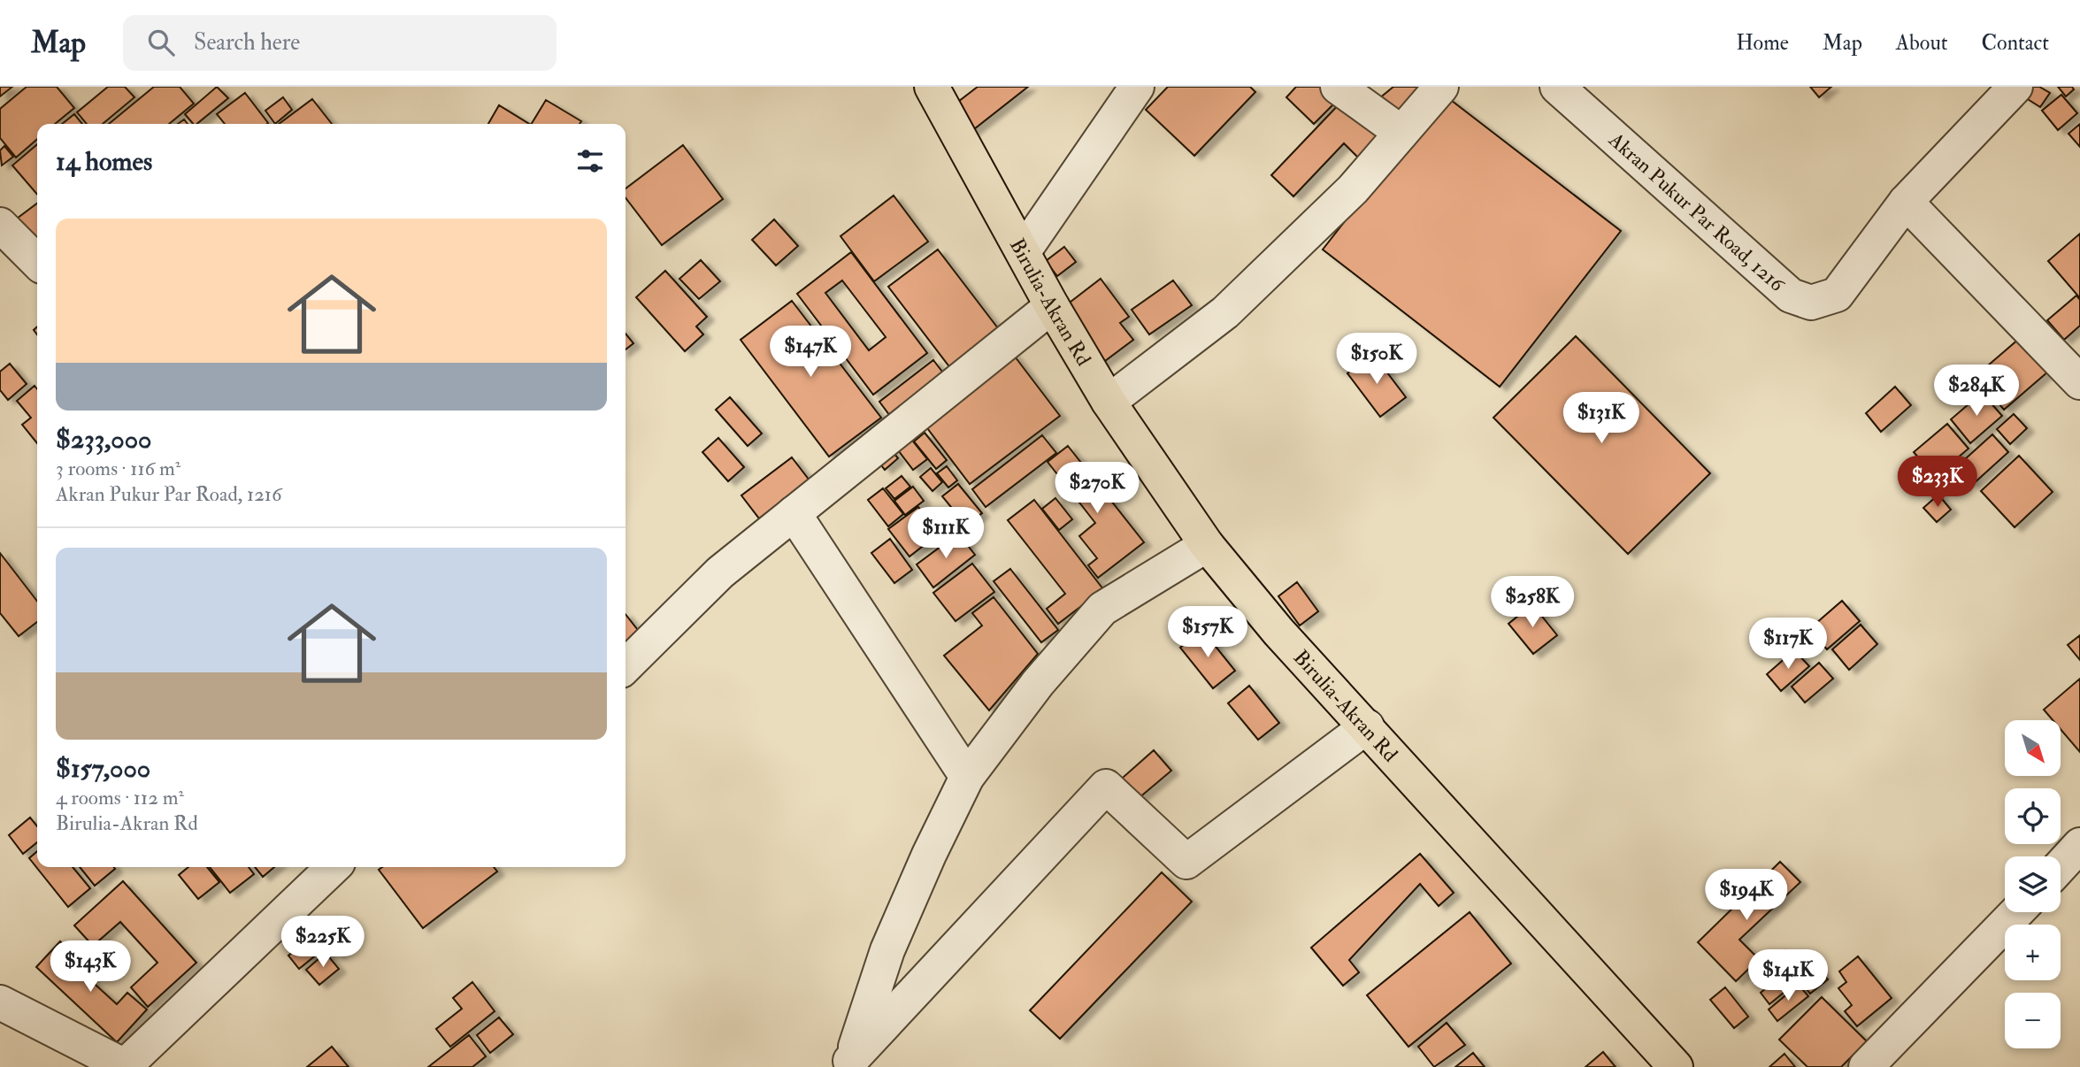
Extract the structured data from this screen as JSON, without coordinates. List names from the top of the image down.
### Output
{
  "streets": {
    "highway": ["Birulia-Akran Rd"],
    "street": ["Akran Pukur Par Road, 1216"]
  },
  "north": "bottom right",
  "page": {
    "header": "Map",
    "search": "Search here",
    "nav": [
      "Home",
      "Map",
      "About",
      "Contact"
    ],
    "heading": "14 homes",
    "list": [
      {
        "name": "$233,000",
        "note": "3 rooms · 116 m² · Akran Pukur Par Road, 1216"
      },
      {
        "name": "$157,000",
        "note": "4 rooms · 112 m² · Birulia-Akran Rd"
      }
    ],
    "price": [
      "$147K",
      "$150K",
      "$284K",
      "$131K",
      "$233K",
      "$270K",
      "$111K",
      "$258K",
      "$157K",
      "$117K",
      "$194K",
      "$225K",
      "$143K",
      "$141K"
    ],
    "map_buttons": ["+", "−"]
  }
}
